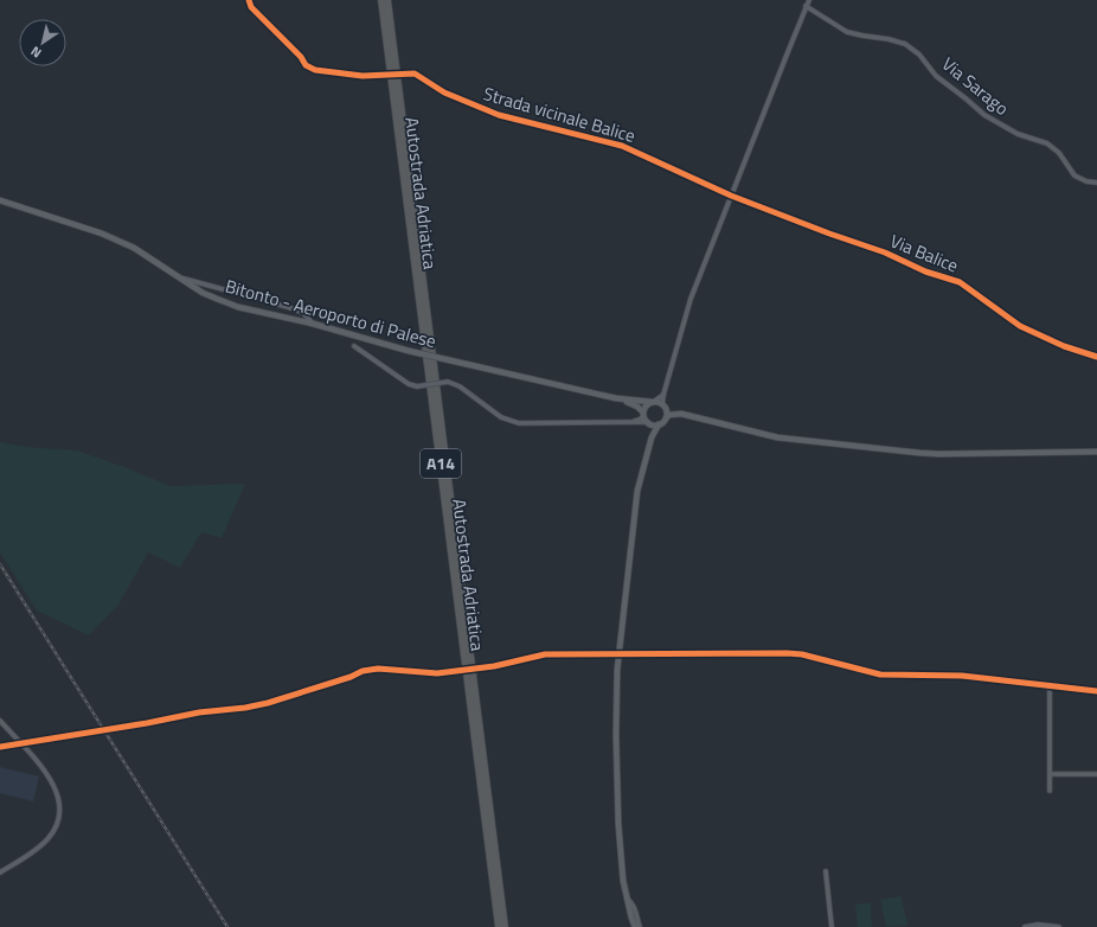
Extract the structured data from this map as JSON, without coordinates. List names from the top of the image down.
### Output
{
  "streets": {
    "highway": ["Autostrada Adriatica", "A14"],
    "main road": ["Bitonto - Aeroporto di Palese"],
    "street": ["Via Sarago", "Strada vicinale Balice", "Via Balice"]
  },
  "crossings": [
    ["Strada vicinale Balice", "Via Balice"]
  ],
  "north": "bottom left"
}
